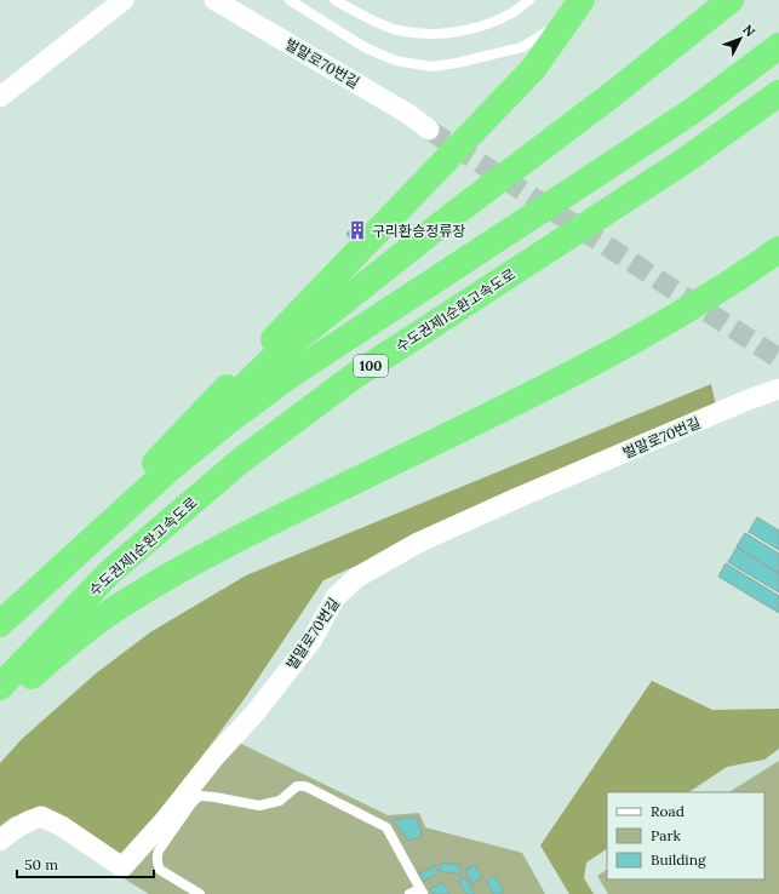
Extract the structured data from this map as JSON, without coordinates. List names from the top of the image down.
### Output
{
  "streets": {
    "highway": ["수도권제1순환고속도로", "100"],
    "street": ["벌말로70번길"]
  },
  "places": {
    "building": ["구리환승정류장"]
  },
  "legend": ["Road", "Park", "Building"],
  "scale_bar": "50 m",
  "north": "top right"
}
